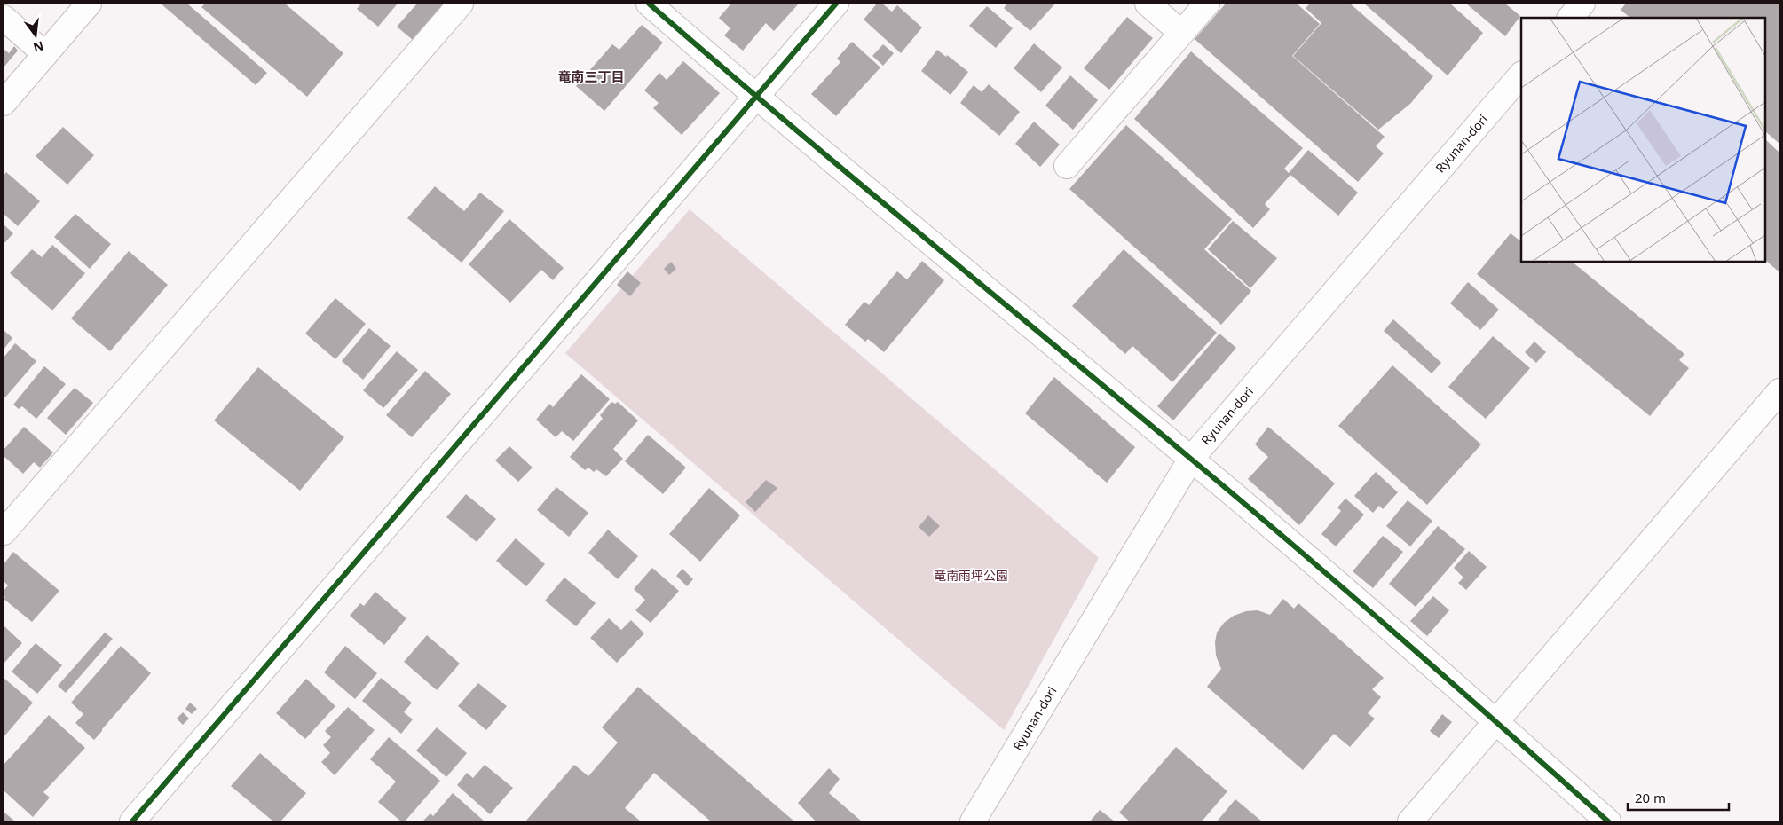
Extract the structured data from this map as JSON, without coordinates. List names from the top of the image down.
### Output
{
  "streets": {
    "street": ["Ryunan-dori"]
  },
  "districts": ["竜南三丁目"],
  "parks": ["竜南雨坪公園"],
  "scale_bar": "20 m",
  "north": "bottom"
}
